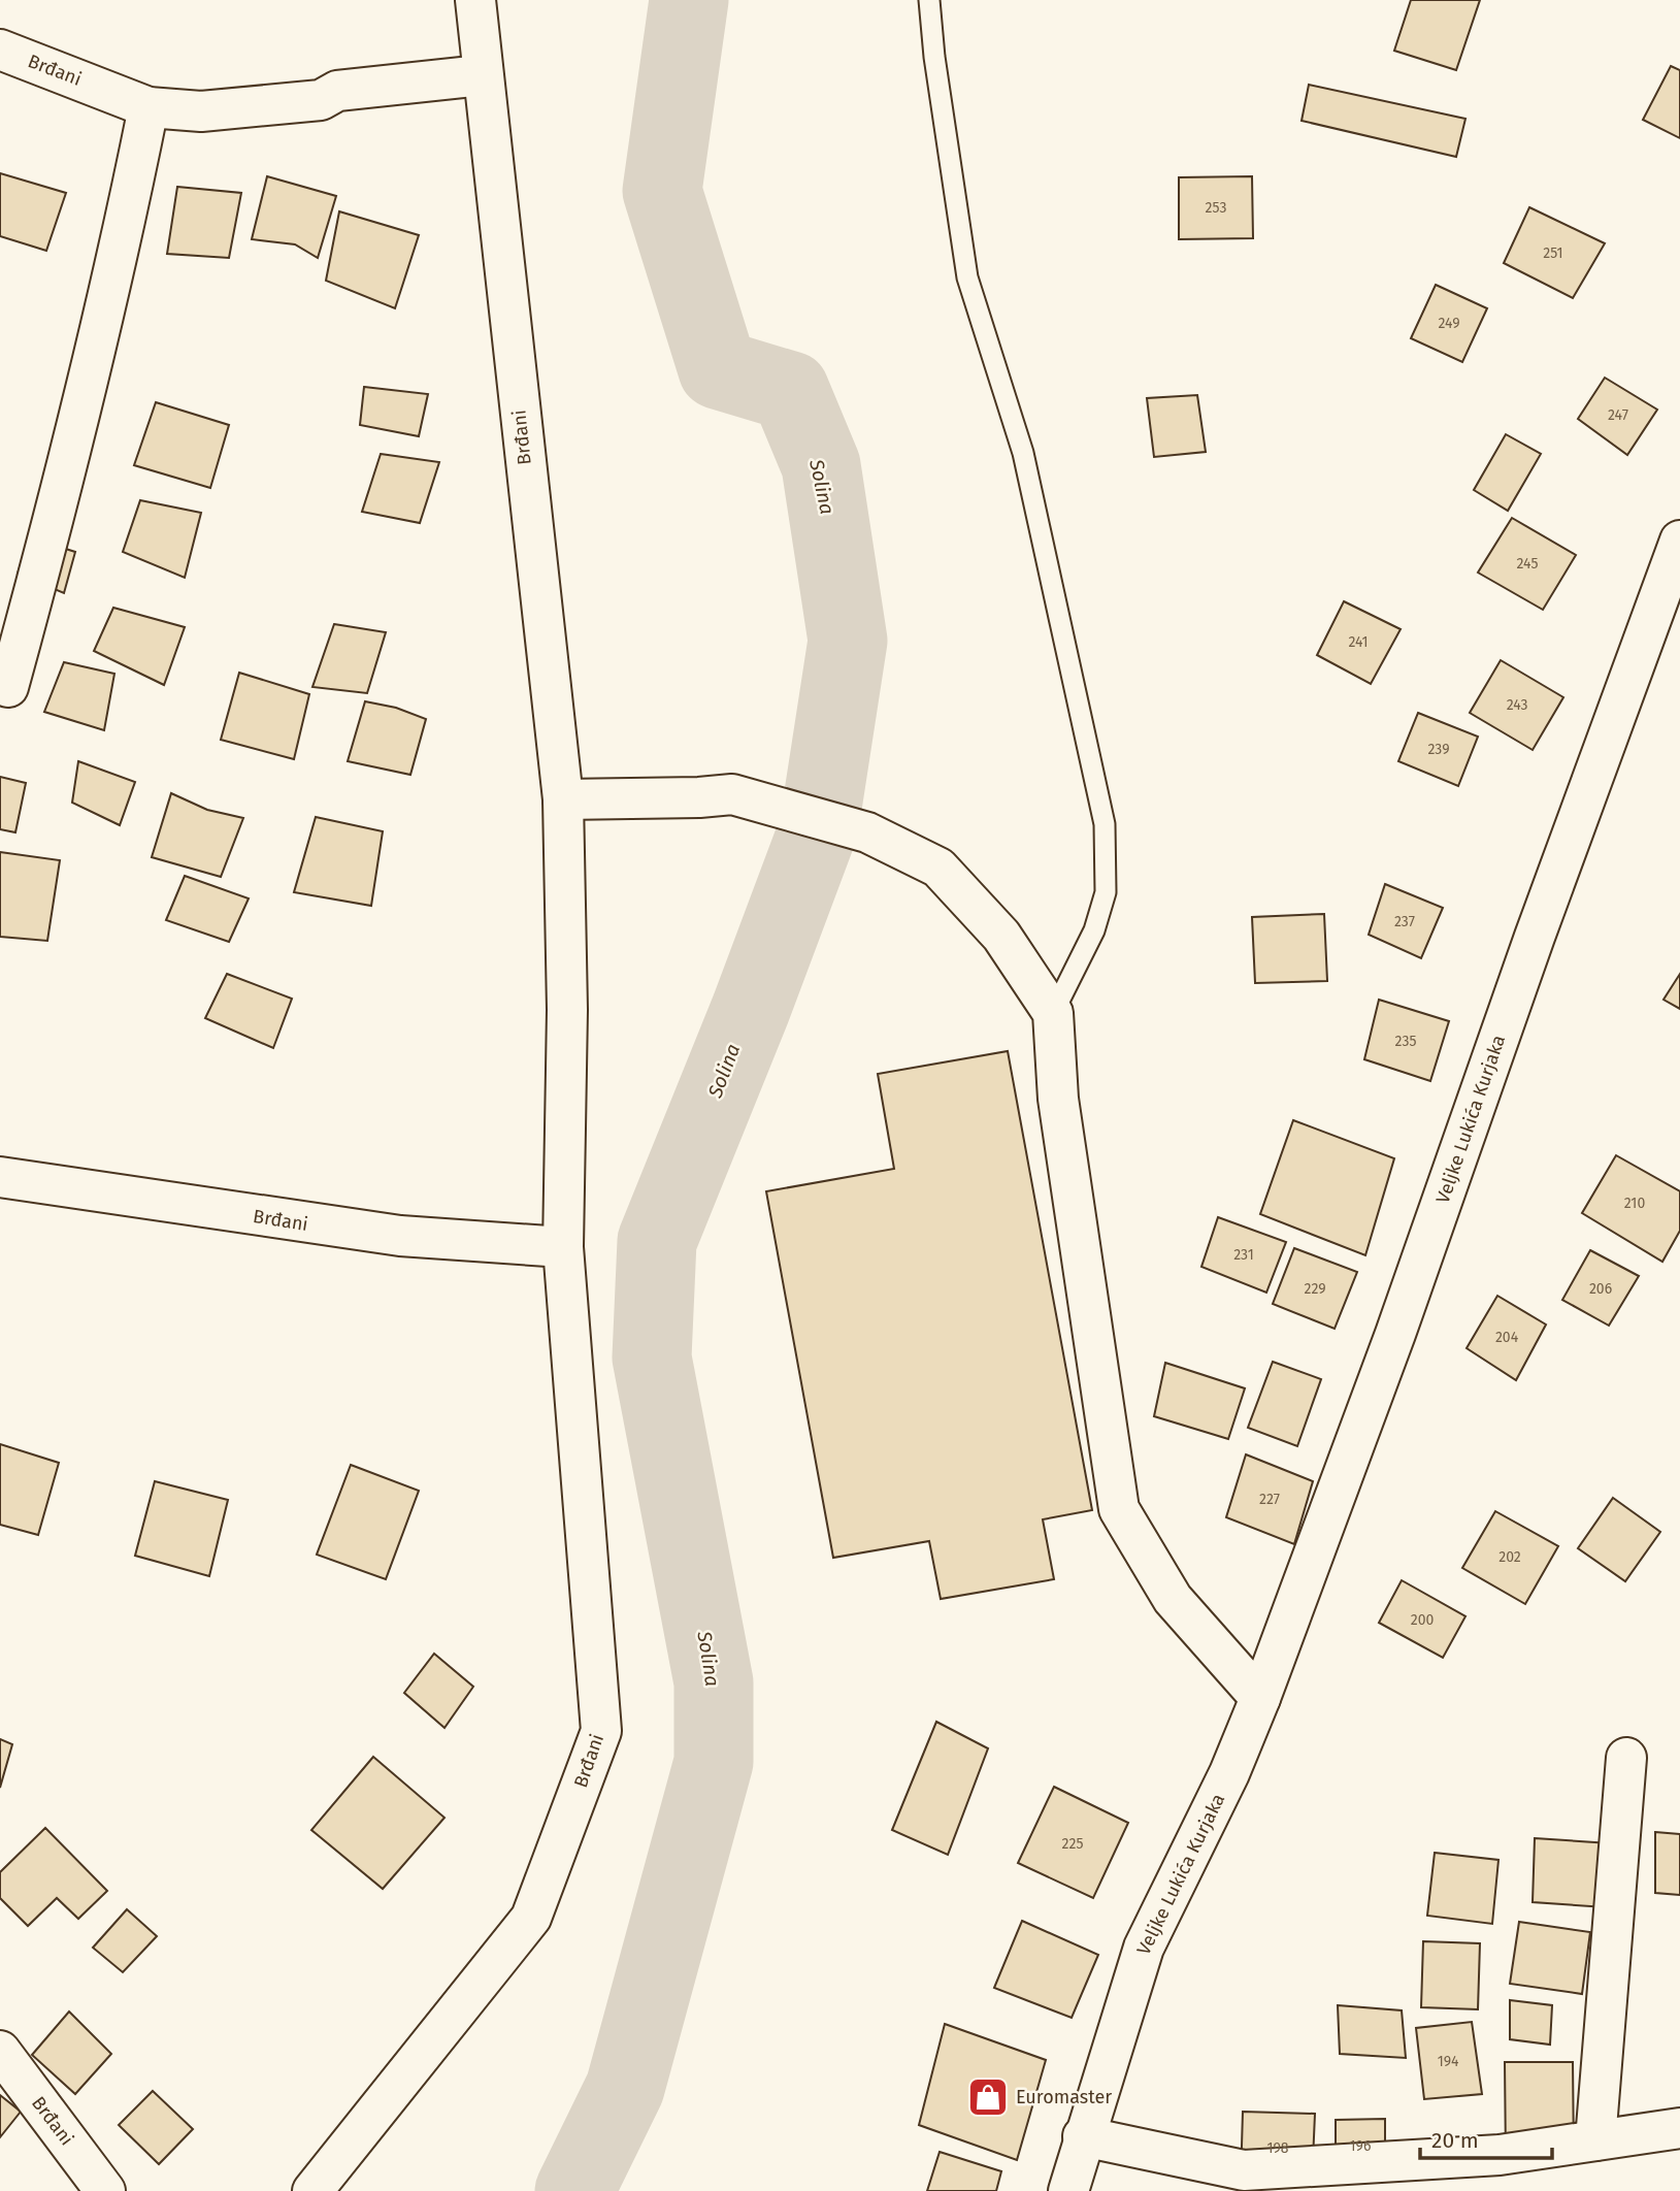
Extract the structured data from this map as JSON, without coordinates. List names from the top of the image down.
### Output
{
  "streets": {
    "street": ["Brđani", "Veljke Lukića Kurjaka"]
  },
  "water": ["Solina"],
  "places": {
    "shop": ["Euromaster"]
  },
  "house_numbers": [
    "253",
    "251",
    "249",
    "247",
    "245",
    "241",
    "243",
    "239",
    "237",
    "235",
    "210",
    "231",
    "229",
    "206",
    "204",
    "227",
    "202",
    "200",
    "225",
    "194",
    "196",
    "198"
  ],
  "scale_bar": "20 m"
}
